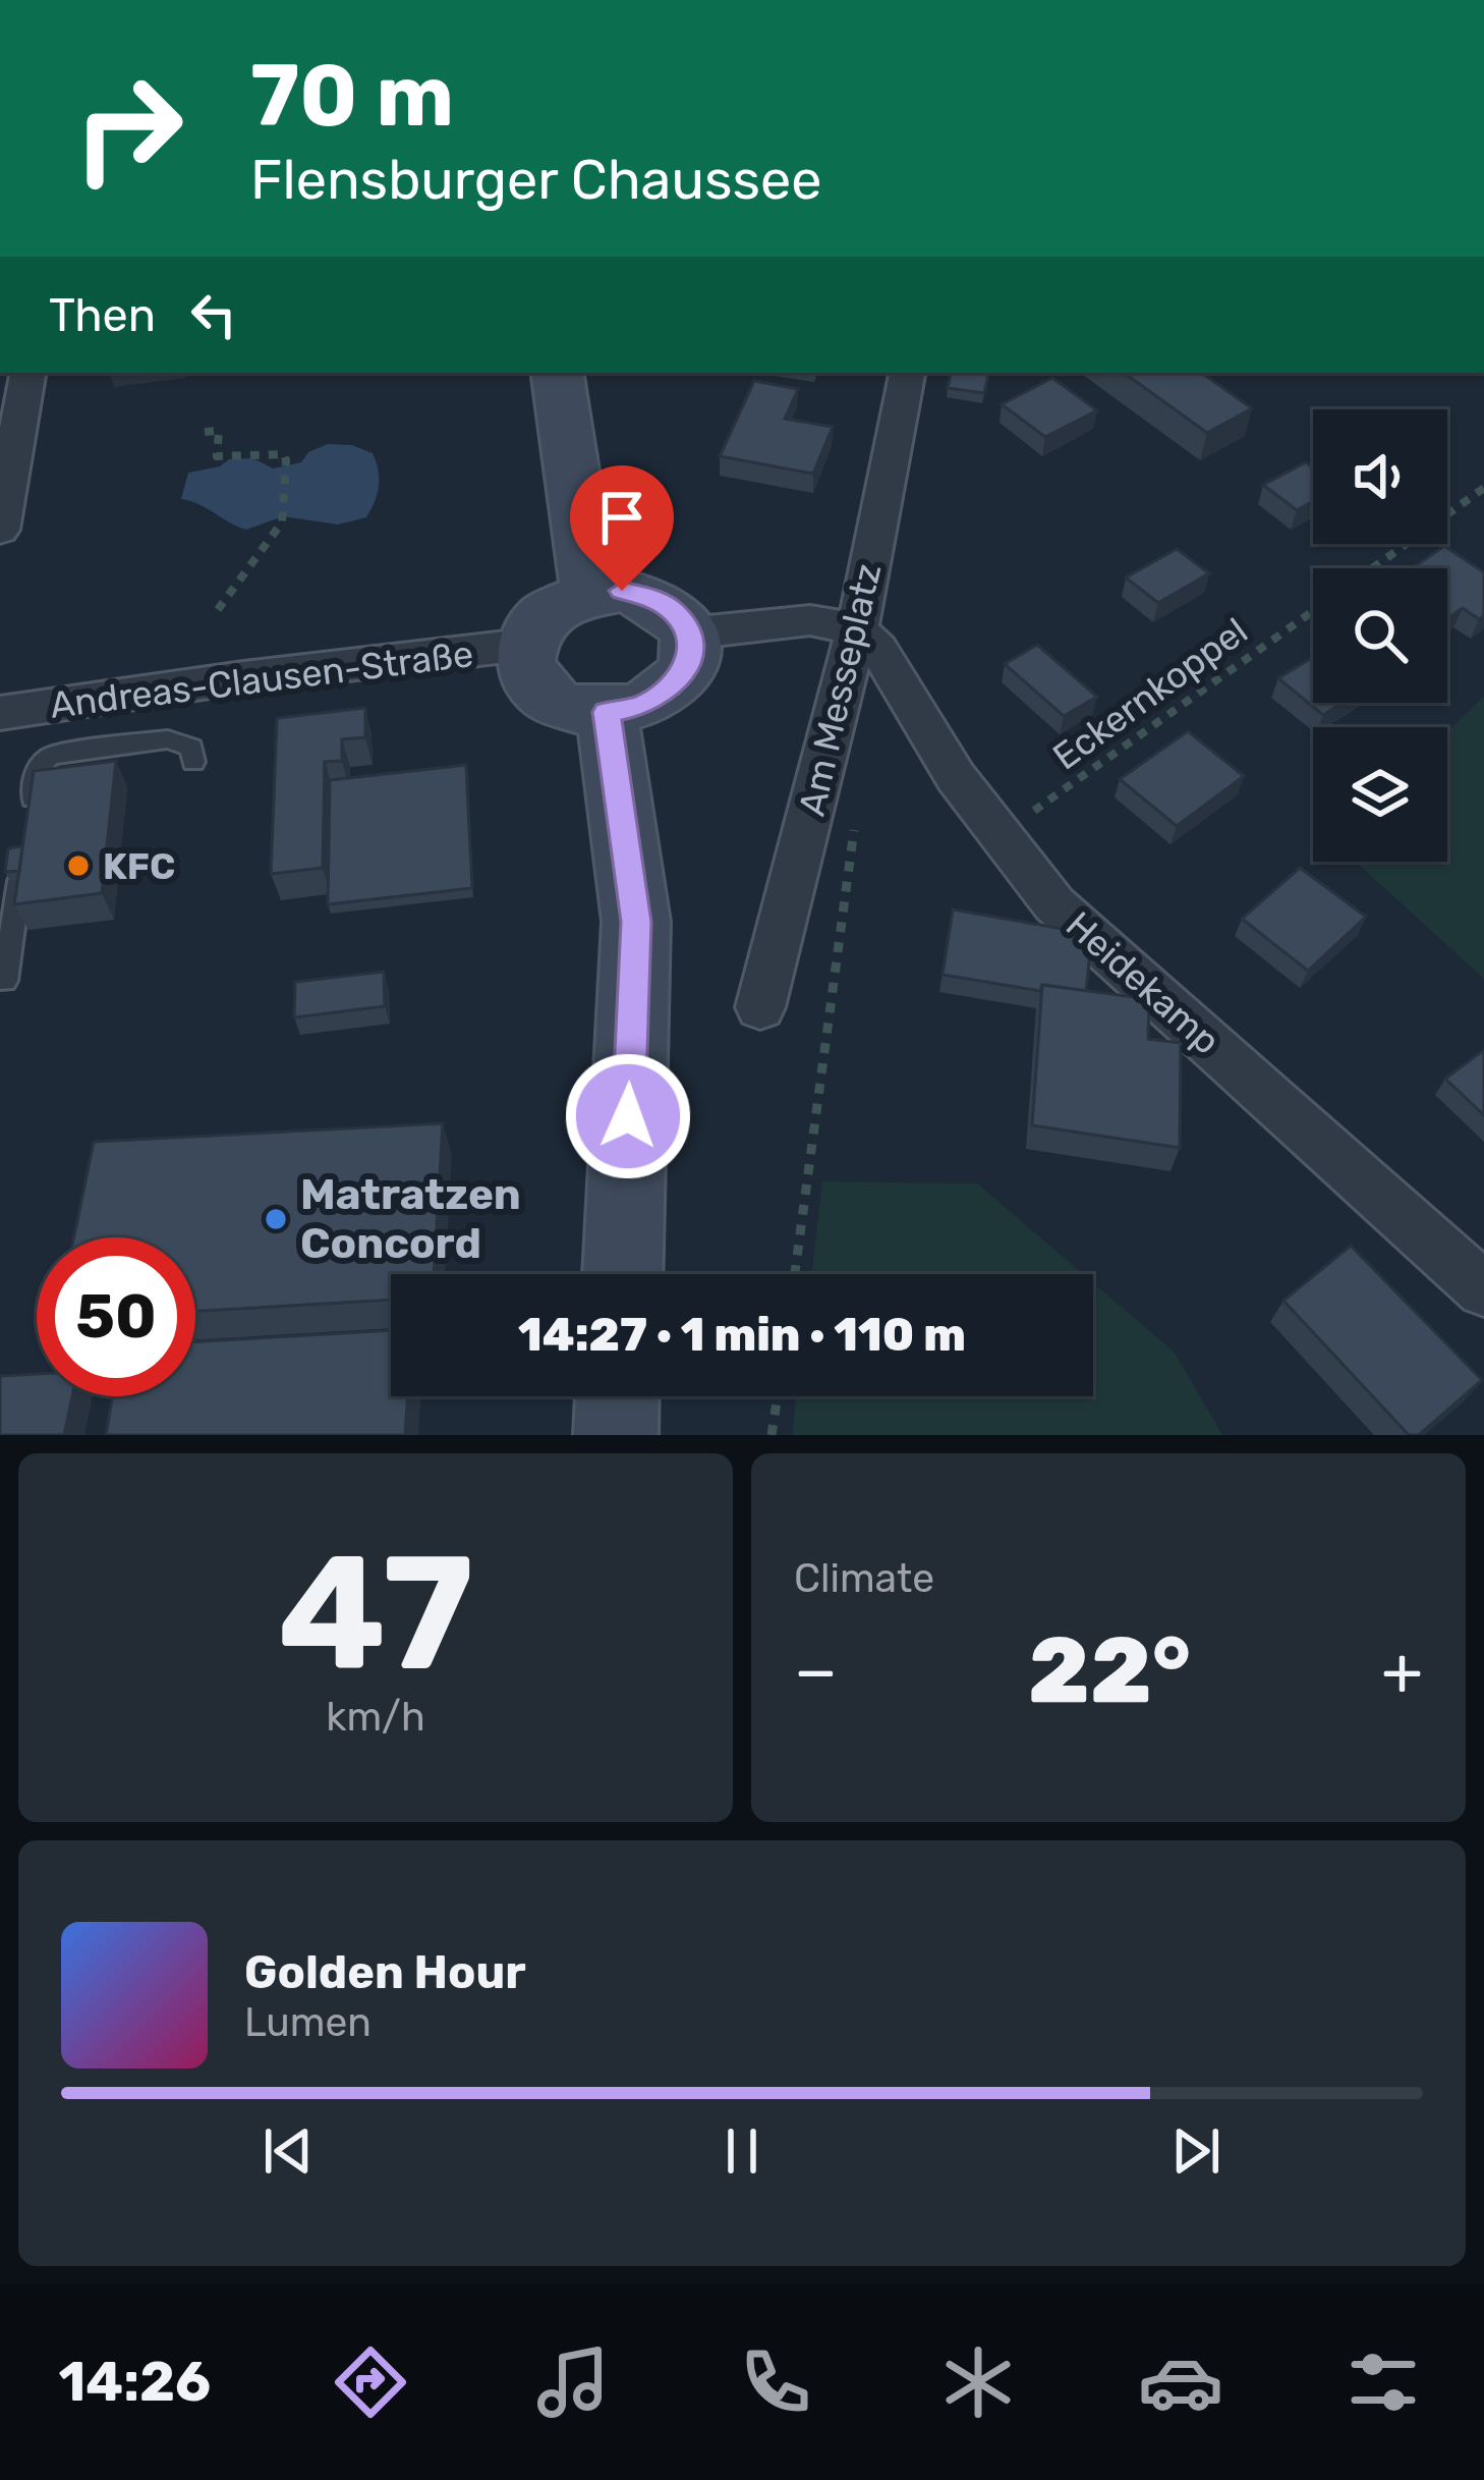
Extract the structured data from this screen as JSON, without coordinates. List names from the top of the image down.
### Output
{
  "streets": {
    "street": ["Andreas-Clausen-Straße", "Am Messeplatz", "Heidekamp"],
    "path": ["Eckernkoppel"]
  },
  "crossings": [
    ["Am Messeplatz", "Heidekamp"],
    ["Eckernkoppel", "Heidekamp"]
  ],
  "places": ["KFC", "Matratzen Concord"],
  "page": {
    "turn": ["70 m", "Flensburger Chaussee"],
    "then": "Then",
    "limit": "50",
    "trip": "14:27 · 1 min · 110 m",
    "tile": [
      ["47", "km/h"],
      "Climate"
    ],
    "heat": ["−", "22°", "+"],
    "song": ["Golden Hour", "Lumen"],
    "tabs": "14:26"
  }
}
